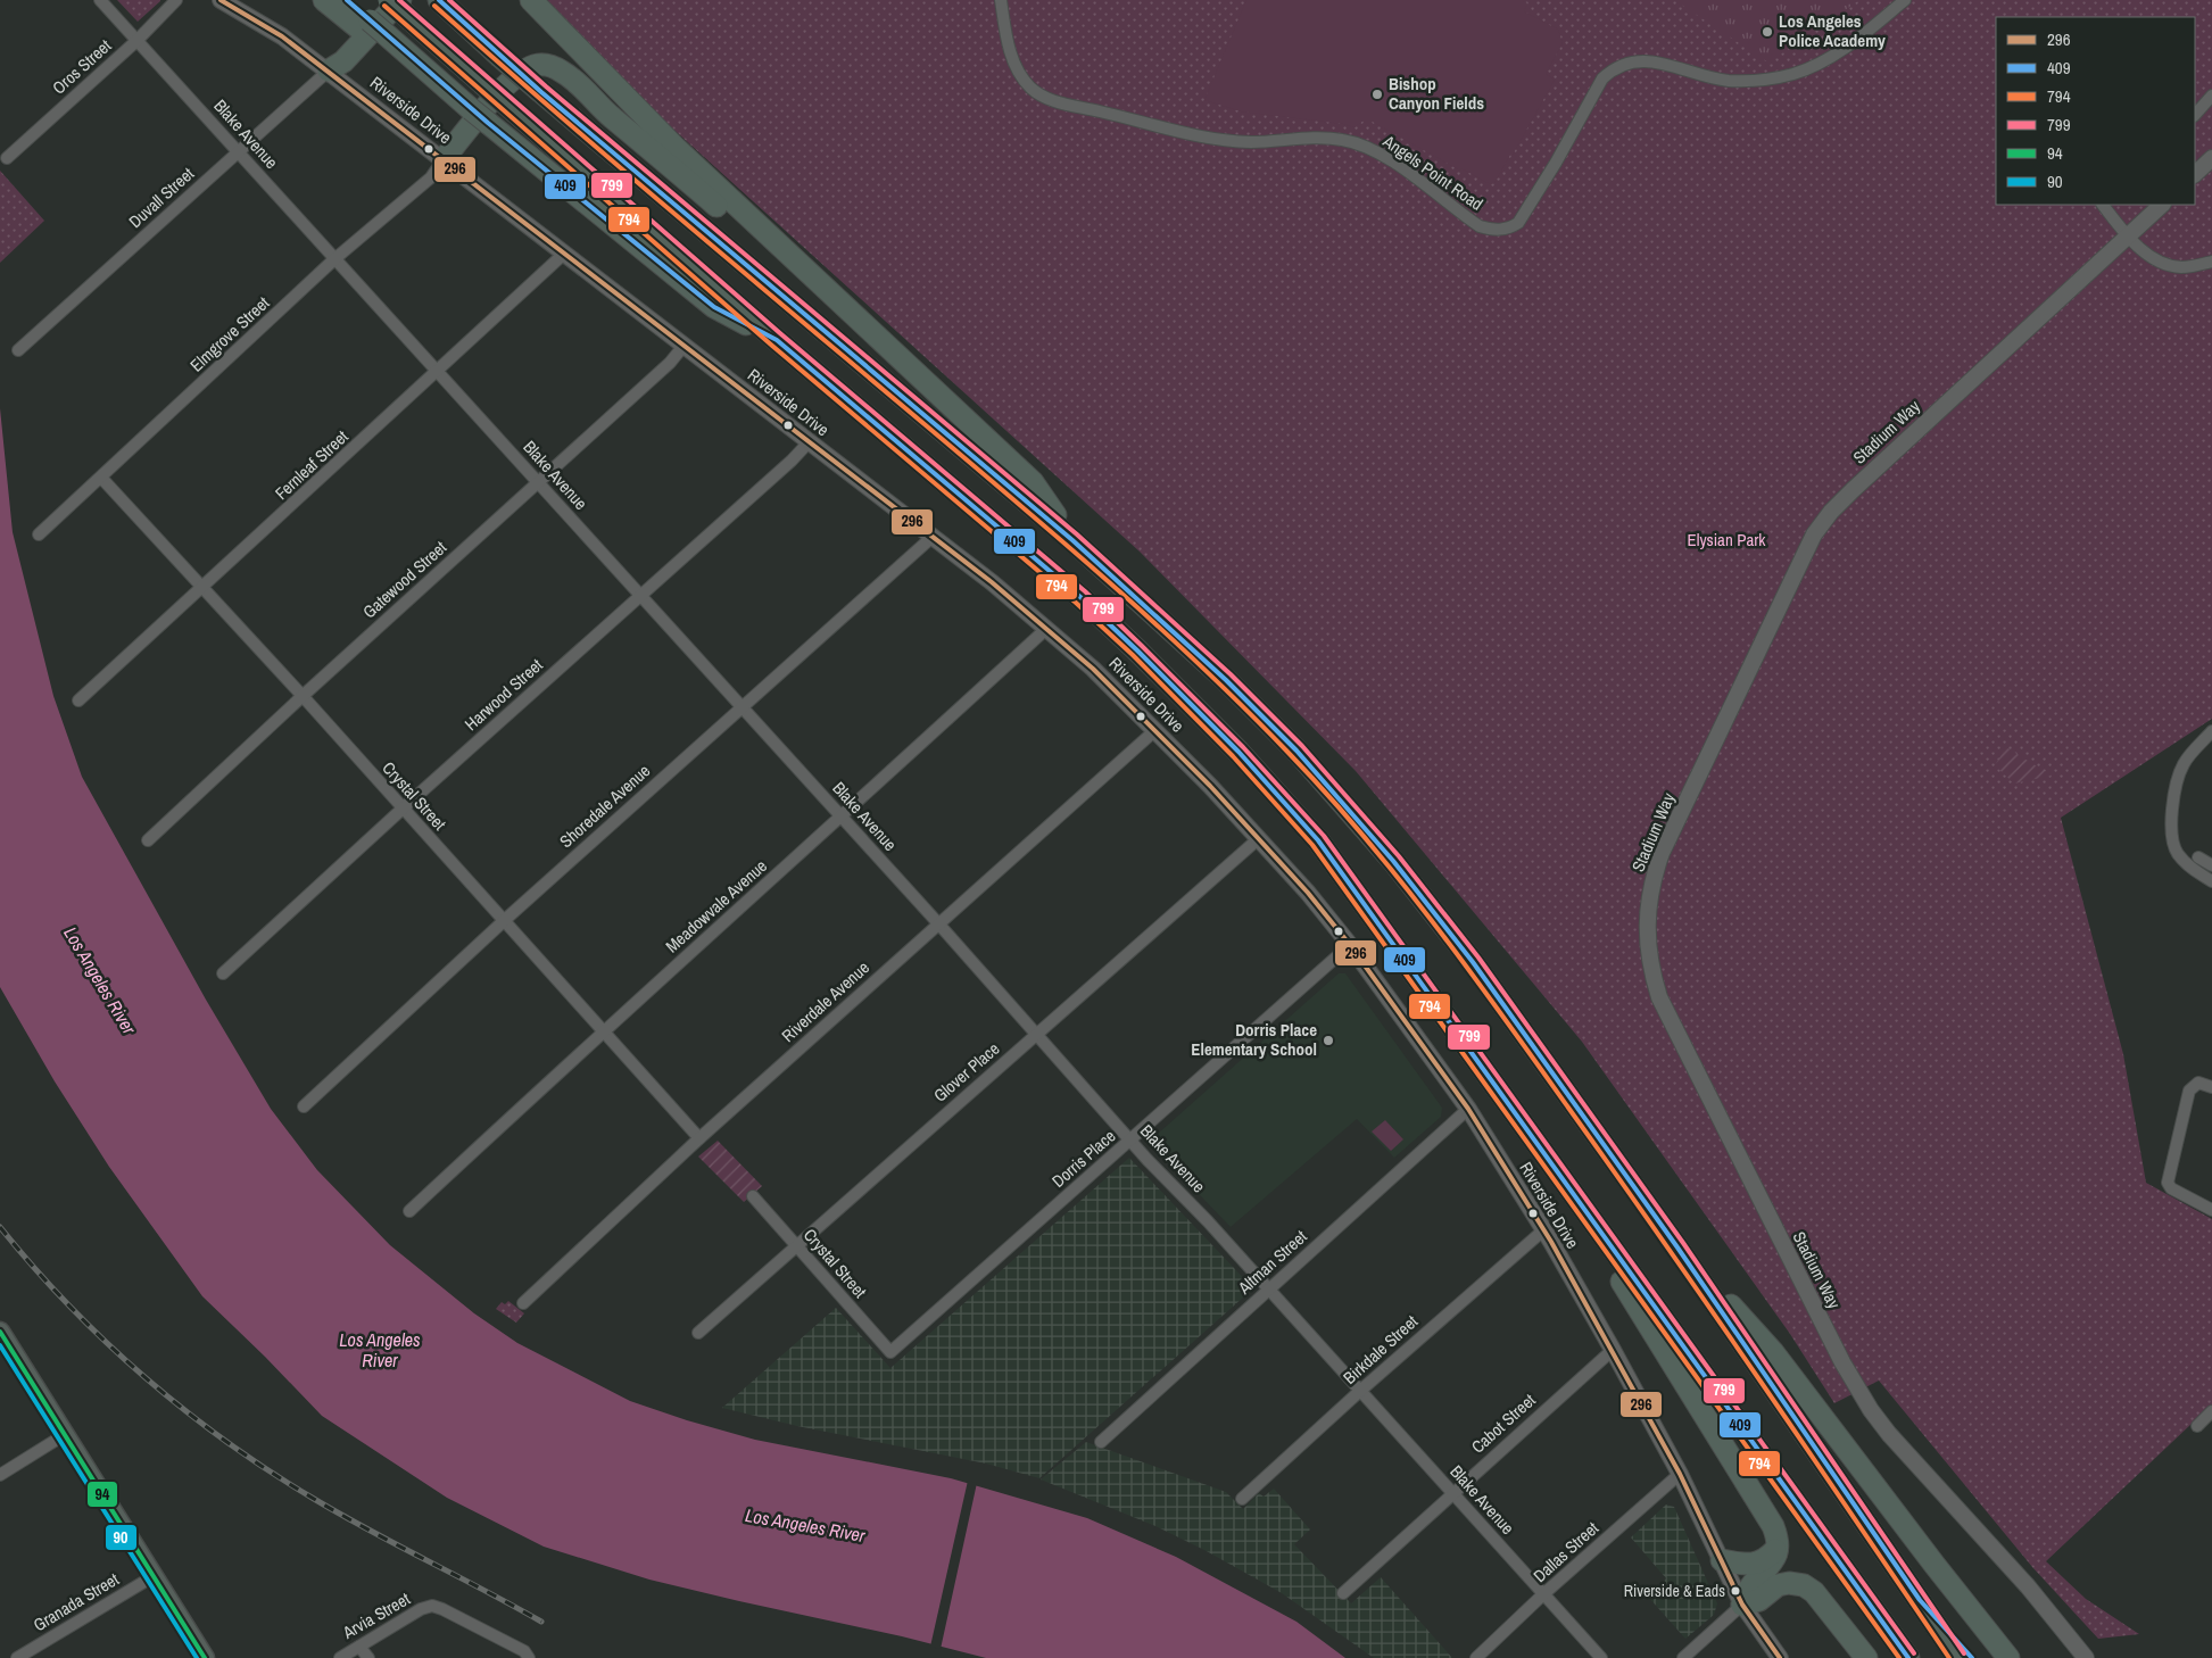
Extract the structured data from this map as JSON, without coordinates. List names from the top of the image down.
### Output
{
  "streets": {
    "main road": ["Riverside Drive", "Stadium Way"],
    "street": [
      "Oros Street",
      "Blake Avenue",
      "Angels Point Road",
      "Duvall Street",
      "Elmgrove Street",
      "Fernleaf Street",
      "Gatewood Street",
      "Harwood Street",
      "Crystal Street",
      "Shoredale Avenue",
      "Meadowvale Avenue",
      "Riverdale Avenue",
      "Glover Place",
      "Dorris Place",
      "Altman Street",
      "Birkdale Street",
      "Cabot Street",
      "Dallas Street",
      "Granada Street",
      "Arvia Street"
    ]
  },
  "crossings": [
    ["Oros Street", "Blake Avenue"],
    ["Riverside Drive", "Duvall Street"],
    ["Riverside Drive", "Elmgrove Street"],
    ["Riverside Drive", "Fernleaf Street"],
    ["Riverside Drive", "Gatewood Street"],
    ["Riverside Drive", "Harwood Street"],
    ["Riverside Drive", "Shoredale Avenue"],
    ["Riverside Drive", "Meadowvale Avenue"],
    ["Riverside Drive", "Riverdale Avenue"],
    ["Riverside Drive", "Glover Place"],
    ["Riverside Drive", "Dorris Place"],
    ["Riverside Drive", "Altman Street"],
    ["Riverside Drive", "Birkdale Street"],
    ["Riverside Drive", "Cabot Street"],
    ["Riverside Drive", "Dallas Street"],
    ["Blake Avenue", "Duvall Street"],
    ["Blake Avenue", "Elmgrove Street"],
    ["Blake Avenue", "Fernleaf Street"],
    ["Blake Avenue", "Gatewood Street"],
    ["Blake Avenue", "Harwood Street"],
    ["Blake Avenue", "Shoredale Avenue"],
    ["Blake Avenue", "Meadowvale Avenue"],
    ["Blake Avenue", "Riverdale Avenue"],
    ["Blake Avenue", "Glover Place"],
    ["Blake Avenue", "Dorris Place"],
    ["Blake Avenue", "Altman Street"],
    ["Blake Avenue", "Birkdale Street"],
    ["Blake Avenue", "Cabot Street"],
    ["Blake Avenue", "Dallas Street"],
    ["Elmgrove Street", "Crystal Street"],
    ["Fernleaf Street", "Crystal Street"],
    ["Gatewood Street", "Crystal Street"],
    ["Harwood Street", "Crystal Street"],
    ["Crystal Street", "Shoredale Avenue"],
    ["Crystal Street", "Meadowvale Avenue"],
    ["Crystal Street", "Riverdale Avenue"],
    ["Crystal Street", "Glover Place"],
    ["Crystal Street", "Dorris Place"]
  ],
  "water": ["Los Angeles River"],
  "parks": ["Elysian Park"],
  "places": [
    "Los Angeles Police Academy",
    "Bishop Canyon Fields",
    "Dorris Place Elementary School",
    "Riverside & Eads"
  ],
  "lines": [
    "transit line 296",
    "transit line 409",
    "transit line 799",
    "transit line 794",
    "transit line 94",
    "transit line 90"
  ],
  "legend": [
    "296",
    "409",
    "794",
    "799",
    "94",
    "90"
  ]
}
